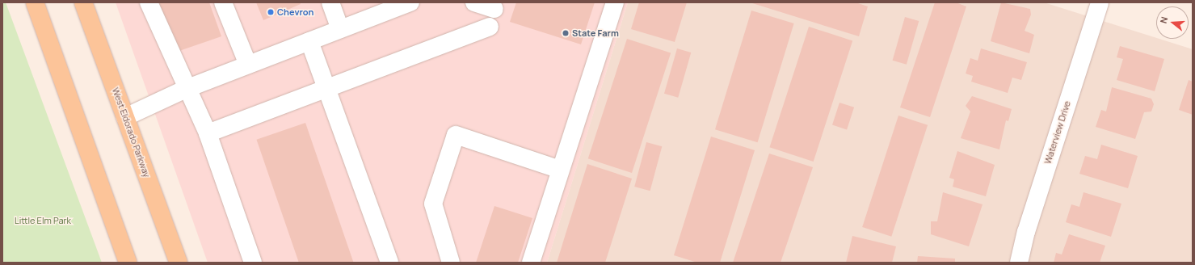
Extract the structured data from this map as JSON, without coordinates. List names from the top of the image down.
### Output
{
  "streets": {
    "main road": ["West Eldorado Parkway"],
    "street": ["Waterview Drive"]
  },
  "parks": ["Little Elm Park"],
  "places": ["Chevron", "State Farm"],
  "north": "left"
}
